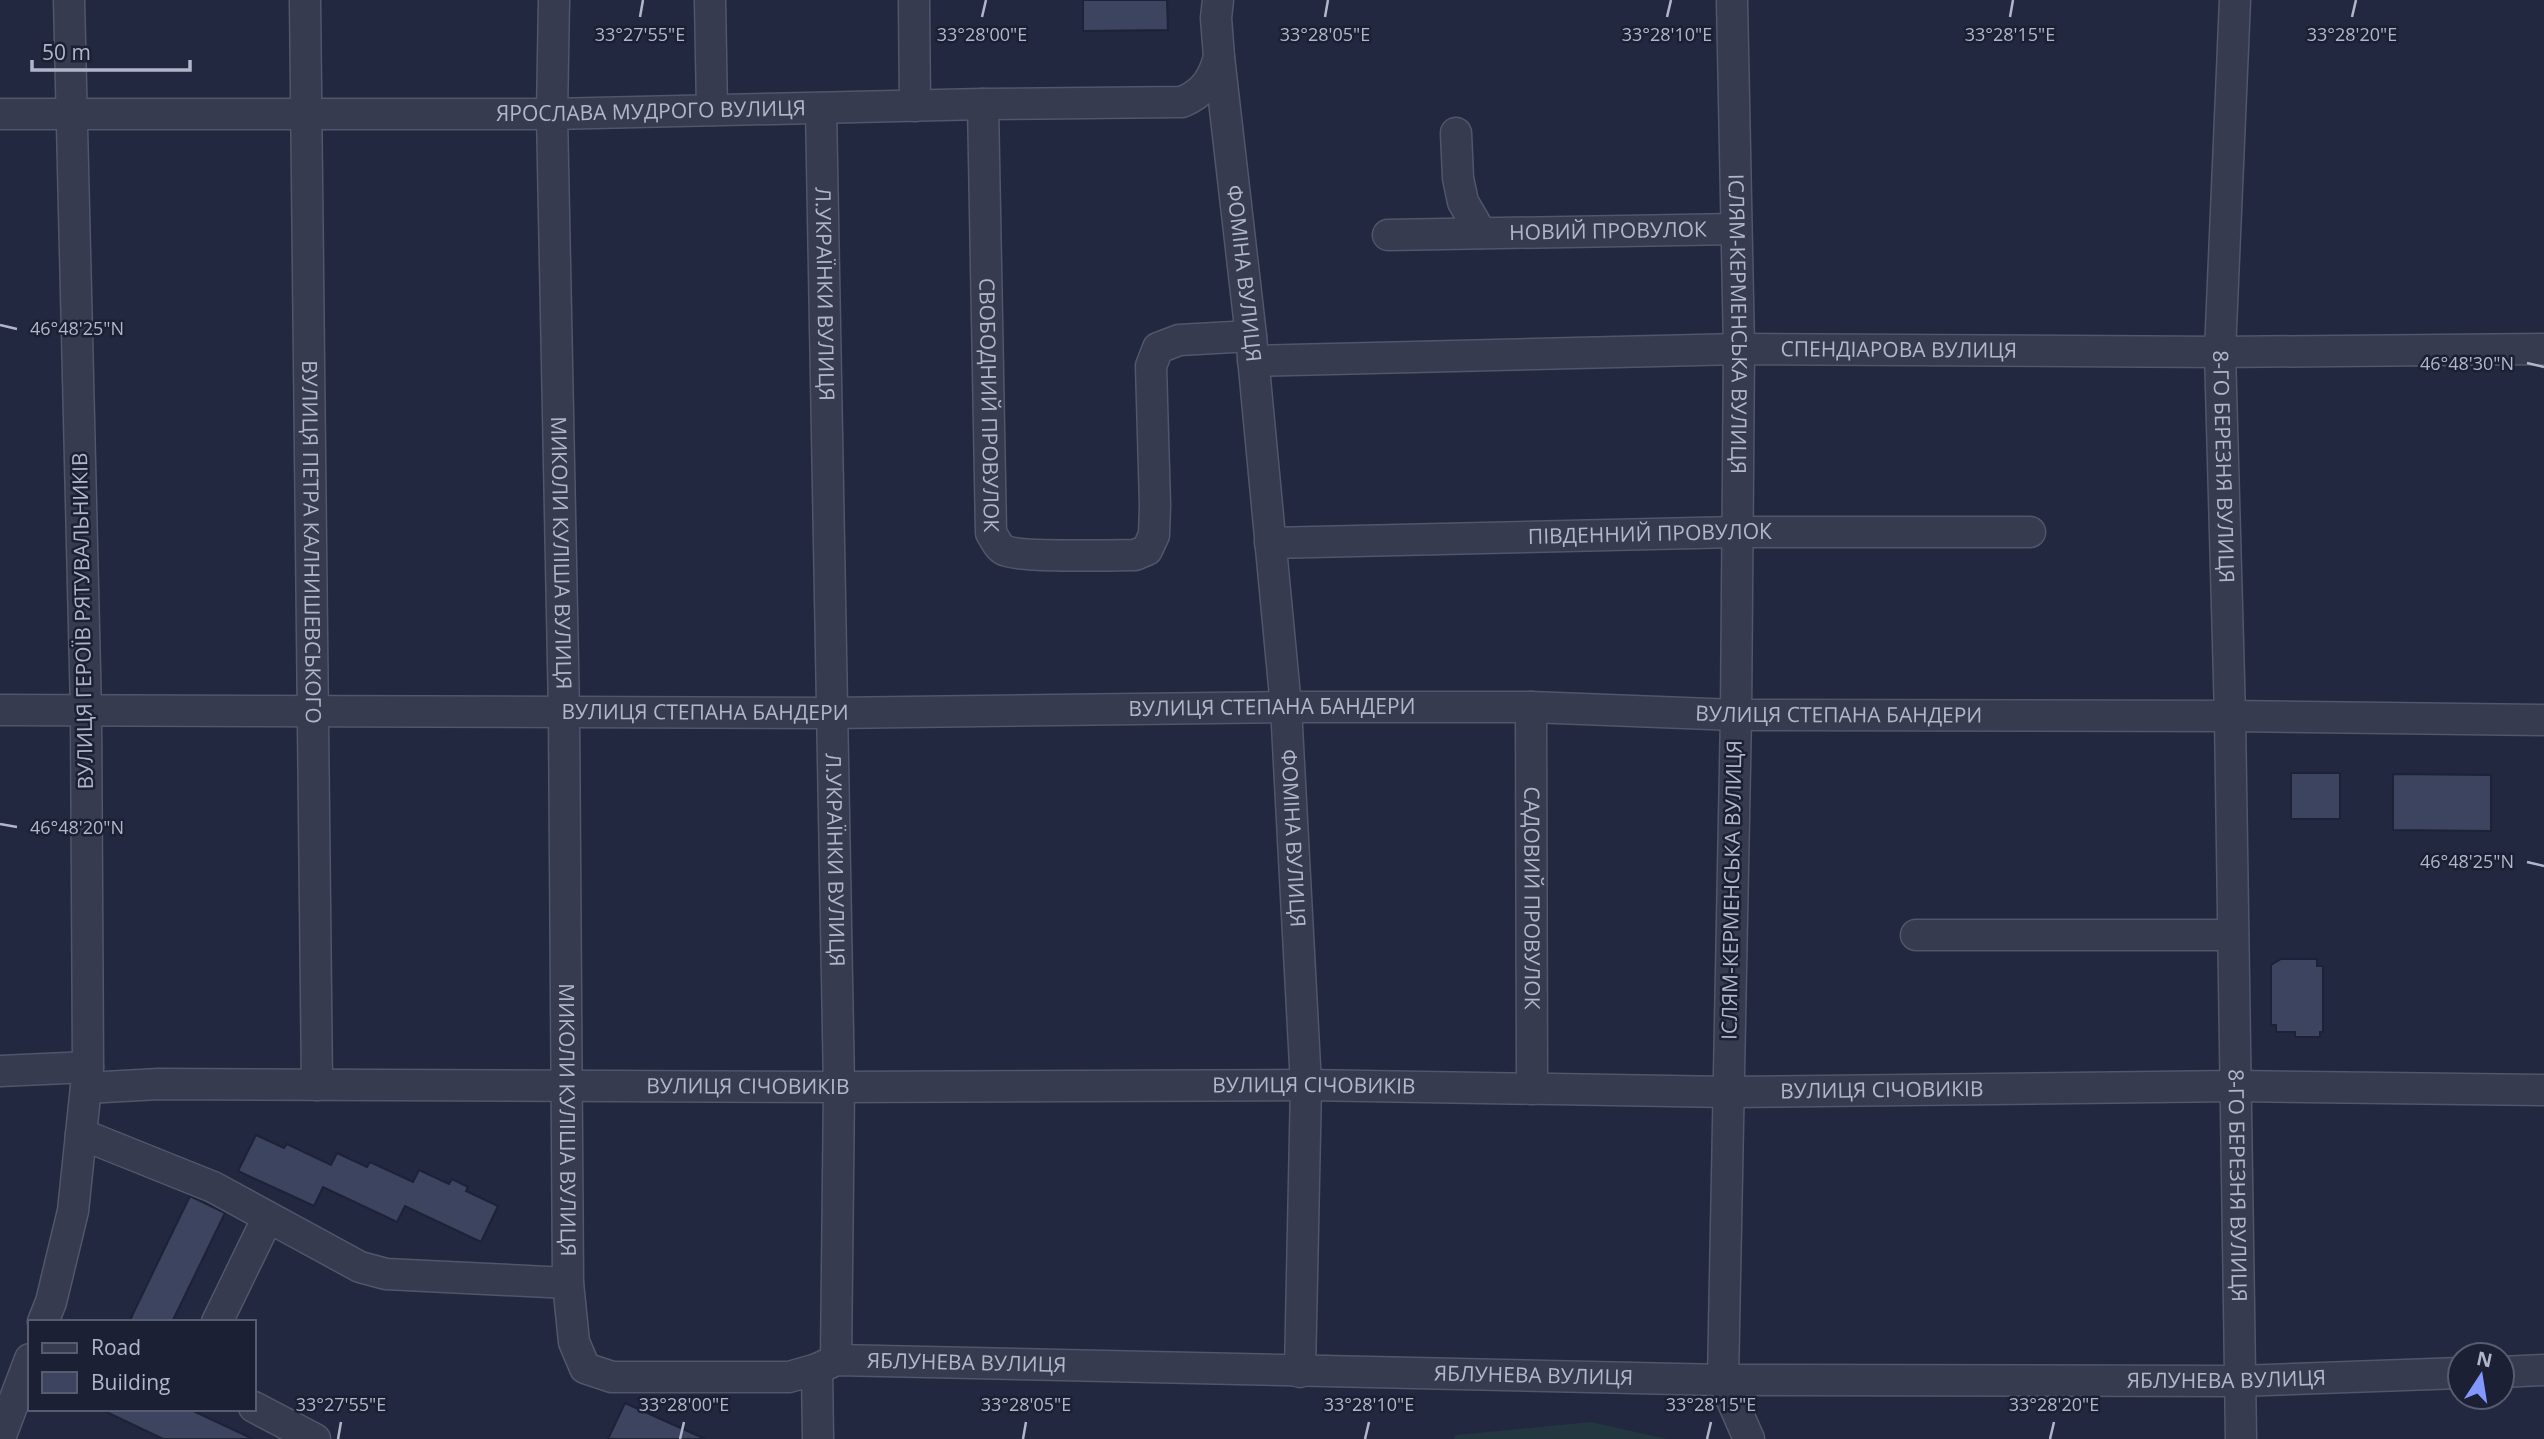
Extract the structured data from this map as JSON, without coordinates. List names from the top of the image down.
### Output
{
  "streets": {
    "street": [
      "ЯРОСЛАВА МУДРОГО ВУЛИЦЯ",
      "НОВИЙ ПРОВУЛОК",
      "ФОМІНА ВУЛИЦЯ",
      "Л.УКРАЇНКИ ВУЛИЦЯ",
      "ІСЛЯМ-КЕРМЕНСЬКА ВУЛИЦЯ",
      "СПЕНДІАРОВА ВУЛИЦЯ",
      "СВОБОДНИЙ ПРОВУЛОК",
      "8-ГО БЕРЕЗНЯ ВУЛИЦЯ",
      "ПІВДЕННИЙ ПРОВУЛОК",
      "ВУЛИЦЯ ПЕТРА КАЛНИШЕВСЬКОГО",
      "МИКОЛИ КУЛІША ВУЛИЦЯ",
      "ВУЛИЦЯ ГЕРОЇВ РЯТУВАЛЬНИКІВ",
      "ВУЛИЦЯ СТЕПАНА БАНДЕРИ",
      "САДОВИЙ ПРОВУЛОК",
      "ВУЛИЦЯ СІЧОВИКІВ",
      "ЯБЛУНЕВА ВУЛИЦЯ"
    ]
  },
  "crossings": [
    ["ЯРОСЛАВА МУДРОГО ВУЛИЦЯ", "ФОМІНА ВУЛИЦЯ"],
    ["ЯРОСЛАВА МУДРОГО ВУЛИЦЯ", "Л.УКРАЇНКИ ВУЛИЦЯ"],
    ["ЯРОСЛАВА МУДРОГО ВУЛИЦЯ", "СВОБОДНИЙ ПРОВУЛОК"],
    ["ЯРОСЛАВА МУДРОГО ВУЛИЦЯ", "ВУЛИЦЯ ПЕТРА КАЛНИШЕВСЬКОГО"],
    ["ЯРОСЛАВА МУДРОГО ВУЛИЦЯ", "МИКОЛИ КУЛІША ВУЛИЦЯ"],
    ["ЯРОСЛАВА МУДРОГО ВУЛИЦЯ", "ВУЛИЦЯ ГЕРОЇВ РЯТУВАЛЬНИКІВ"],
    ["НОВИЙ ПРОВУЛОК", "ІСЛЯМ-КЕРМЕНСЬКА ВУЛИЦЯ"],
    ["ФОМІНА ВУЛИЦЯ", "СПЕНДІАРОВА ВУЛИЦЯ"],
    ["ФОМІНА ВУЛИЦЯ", "СВОБОДНИЙ ПРОВУЛОК"],
    ["ФОМІНА ВУЛИЦЯ", "ПІВДЕННИЙ ПРОВУЛОК"],
    ["ФОМІНА ВУЛИЦЯ", "ВУЛИЦЯ СТЕПАНА БАНДЕРИ"],
    ["ФОМІНА ВУЛИЦЯ", "ВУЛИЦЯ СІЧОВИКІВ"],
    ["ФОМІНА ВУЛИЦЯ", "ЯБЛУНЕВА ВУЛИЦЯ"],
    ["Л.УКРАЇНКИ ВУЛИЦЯ", "ВУЛИЦЯ СТЕПАНА БАНДЕРИ"],
    ["Л.УКРАЇНКИ ВУЛИЦЯ", "ВУЛИЦЯ СІЧОВИКІВ"],
    ["Л.УКРАЇНКИ ВУЛИЦЯ", "ЯБЛУНЕВА ВУЛИЦЯ"],
    ["ІСЛЯМ-КЕРМЕНСЬКА ВУЛИЦЯ", "СПЕНДІАРОВА ВУЛИЦЯ"],
    ["ІСЛЯМ-КЕРМЕНСЬКА ВУЛИЦЯ", "ПІВДЕННИЙ ПРОВУЛОК"],
    ["ІСЛЯМ-КЕРМЕНСЬКА ВУЛИЦЯ", "ВУЛИЦЯ СТЕПАНА БАНДЕРИ"],
    ["ІСЛЯМ-КЕРМЕНСЬКА ВУЛИЦЯ", "ВУЛИЦЯ СІЧОВИКІВ"],
    ["ІСЛЯМ-КЕРМЕНСЬКА ВУЛИЦЯ", "ЯБЛУНЕВА ВУЛИЦЯ"],
    ["СПЕНДІАРОВА ВУЛИЦЯ", "СВОБОДНИЙ ПРОВУЛОК"],
    ["СПЕНДІАРОВА ВУЛИЦЯ", "8-ГО БЕРЕЗНЯ ВУЛИЦЯ"],
    ["8-ГО БЕРЕЗНЯ ВУЛИЦЯ", "ВУЛИЦЯ СТЕПАНА БАНДЕРИ"],
    ["8-ГО БЕРЕЗНЯ ВУЛИЦЯ", "ВУЛИЦЯ СІЧОВИКІВ"],
    ["8-ГО БЕРЕЗНЯ ВУЛИЦЯ", "ЯБЛУНЕВА ВУЛИЦЯ"],
    ["ВУЛИЦЯ ПЕТРА КАЛНИШЕВСЬКОГО", "ВУЛИЦЯ СТЕПАНА БАНДЕРИ"],
    ["ВУЛИЦЯ ПЕТРА КАЛНИШЕВСЬКОГО", "ВУЛИЦЯ СІЧОВИКІВ"],
    ["МИКОЛИ КУЛІША ВУЛИЦЯ", "ВУЛИЦЯ СТЕПАНА БАНДЕРИ"],
    ["МИКОЛИ КУЛІША ВУЛИЦЯ", "ВУЛИЦЯ СІЧОВИКІВ"],
    ["МИКОЛИ КУЛІША ВУЛИЦЯ", "ЯБЛУНЕВА ВУЛИЦЯ"],
    ["ВУЛИЦЯ ГЕРОЇВ РЯТУВАЛЬНИКІВ", "ВУЛИЦЯ СТЕПАНА БАНДЕРИ"],
    ["ВУЛИЦЯ ГЕРОЇВ РЯТУВАЛЬНИКІВ", "ВУЛИЦЯ СІЧОВИКІВ"],
    ["ВУЛИЦЯ СТЕПАНА БАНДЕРИ", "САДОВИЙ ПРОВУЛОК"],
    ["САДОВИЙ ПРОВУЛОК", "ВУЛИЦЯ СІЧОВИКІВ"]
  ],
  "legend": ["Road", "Building"],
  "scale_bar": "50 m",
  "north": "top",
  "coordinates": [
    "33°27'55\"E",
    "33°28'00\"E",
    "33°28'05\"E",
    "33°28'10\"E",
    "33°28'15\"E",
    "33°28'20\"E",
    "46°48'25\"N",
    "46°48'30\"N",
    "46°48'20\"N"
  ]
}
